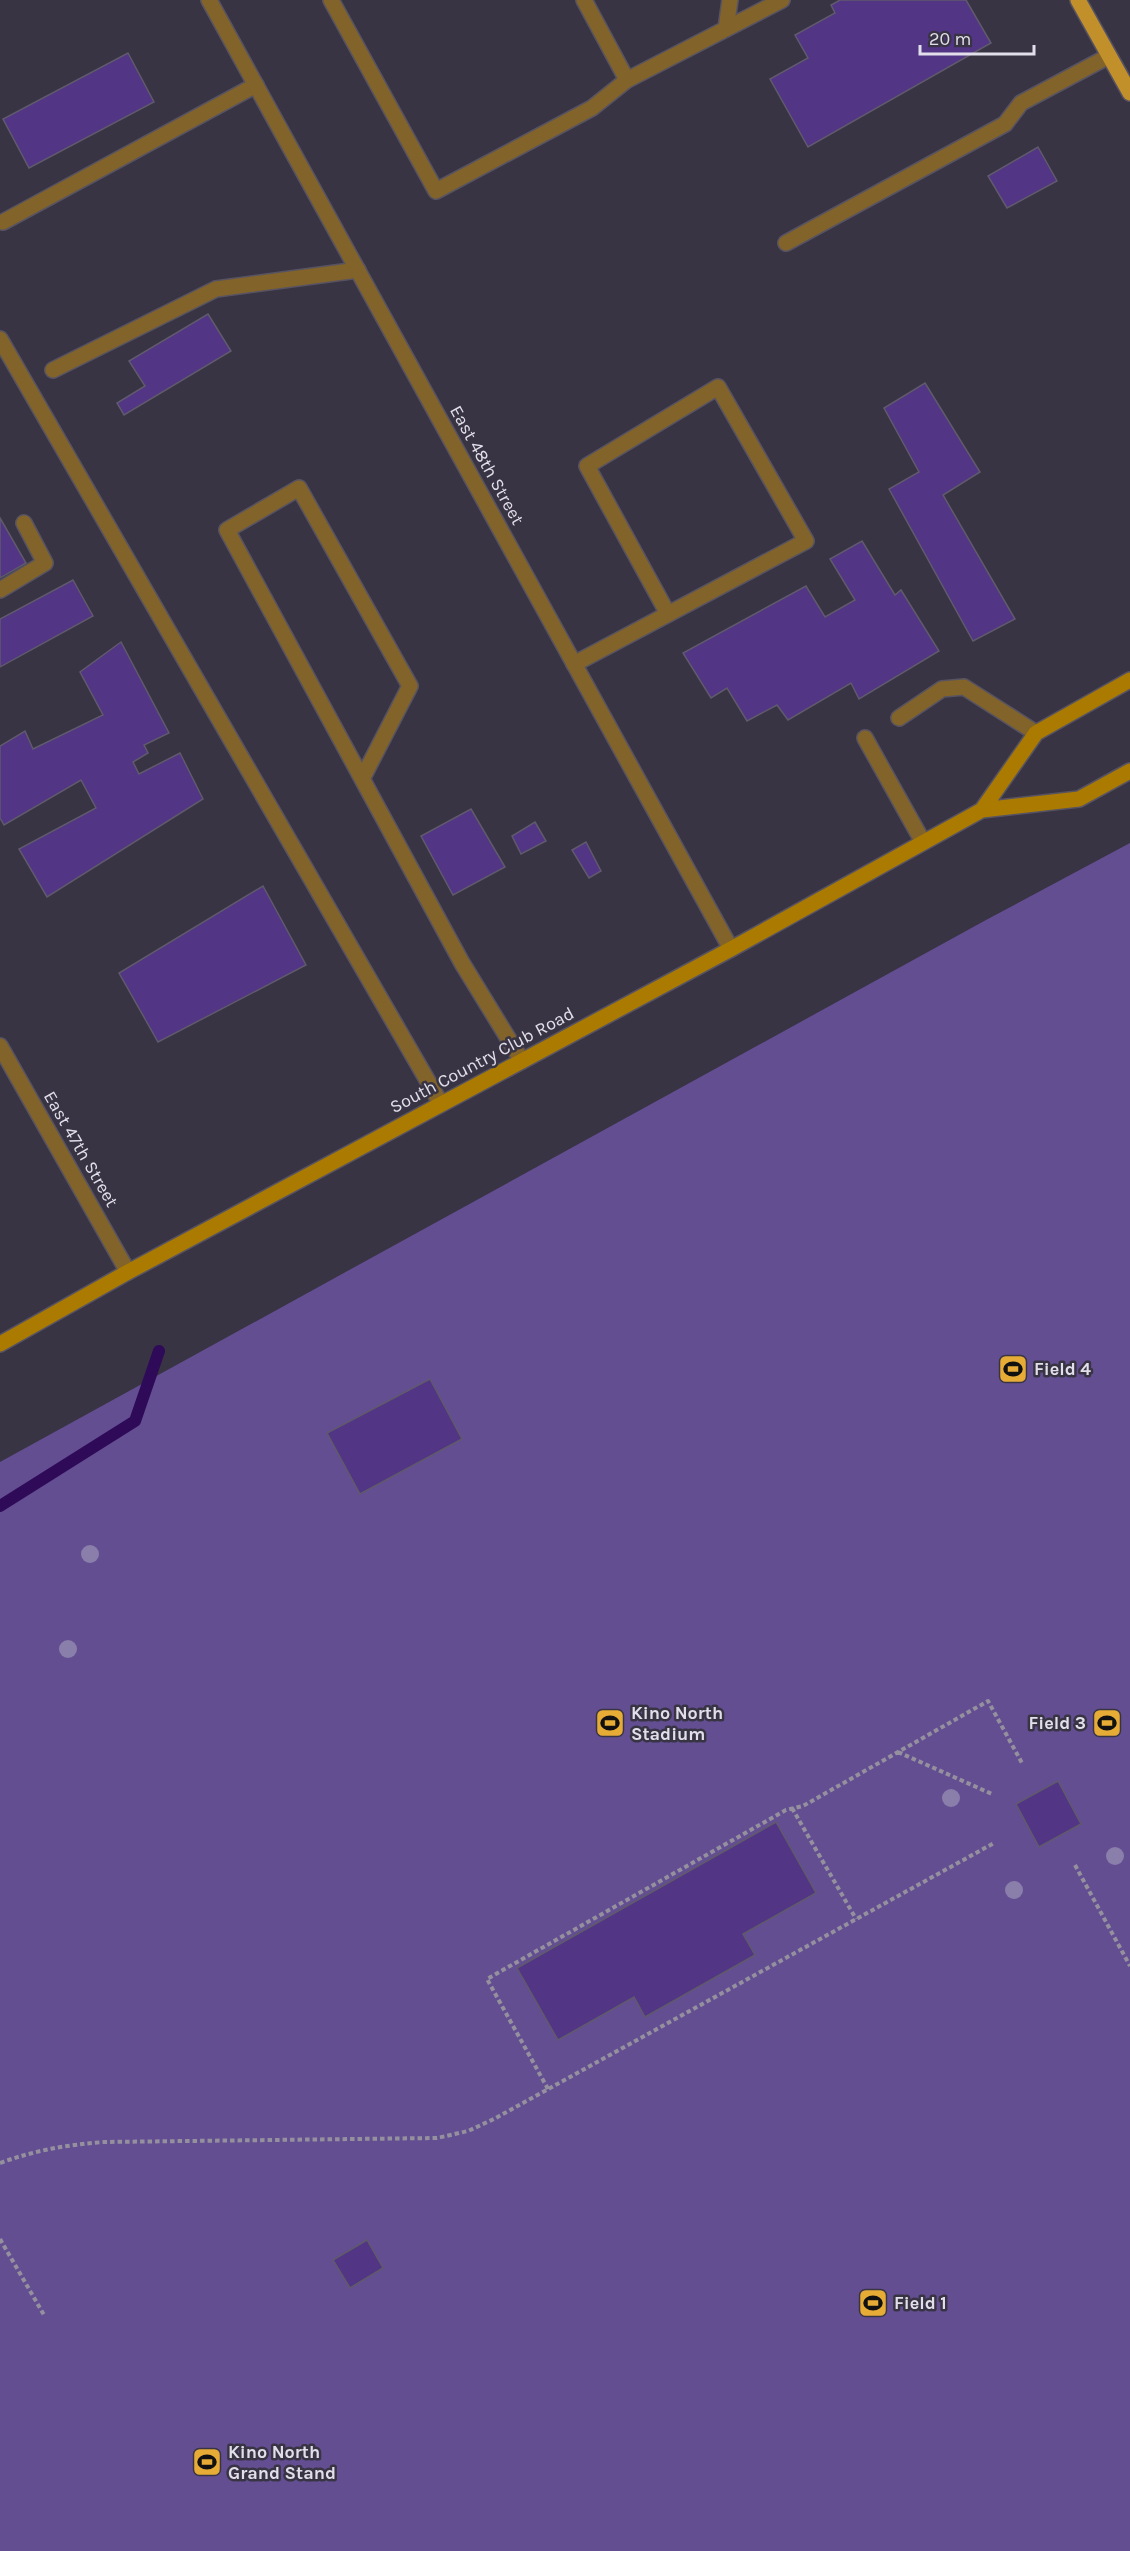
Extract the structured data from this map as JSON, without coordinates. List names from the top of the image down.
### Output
{
  "streets": {
    "street": ["East 48th Street", "South Country Club Road", "East 47th Street"]
  },
  "crossings": [
    ["East 48th Street", "South Country Club Road"],
    ["South Country Club Road", "East 47th Street"]
  ],
  "places": {
    "sports": [
      "Field 4",
      "Kino North Stadium",
      "Field 3",
      "Field 1",
      "Kino North Grand Stand"
    ]
  },
  "scale_bar": "20 m"
}
